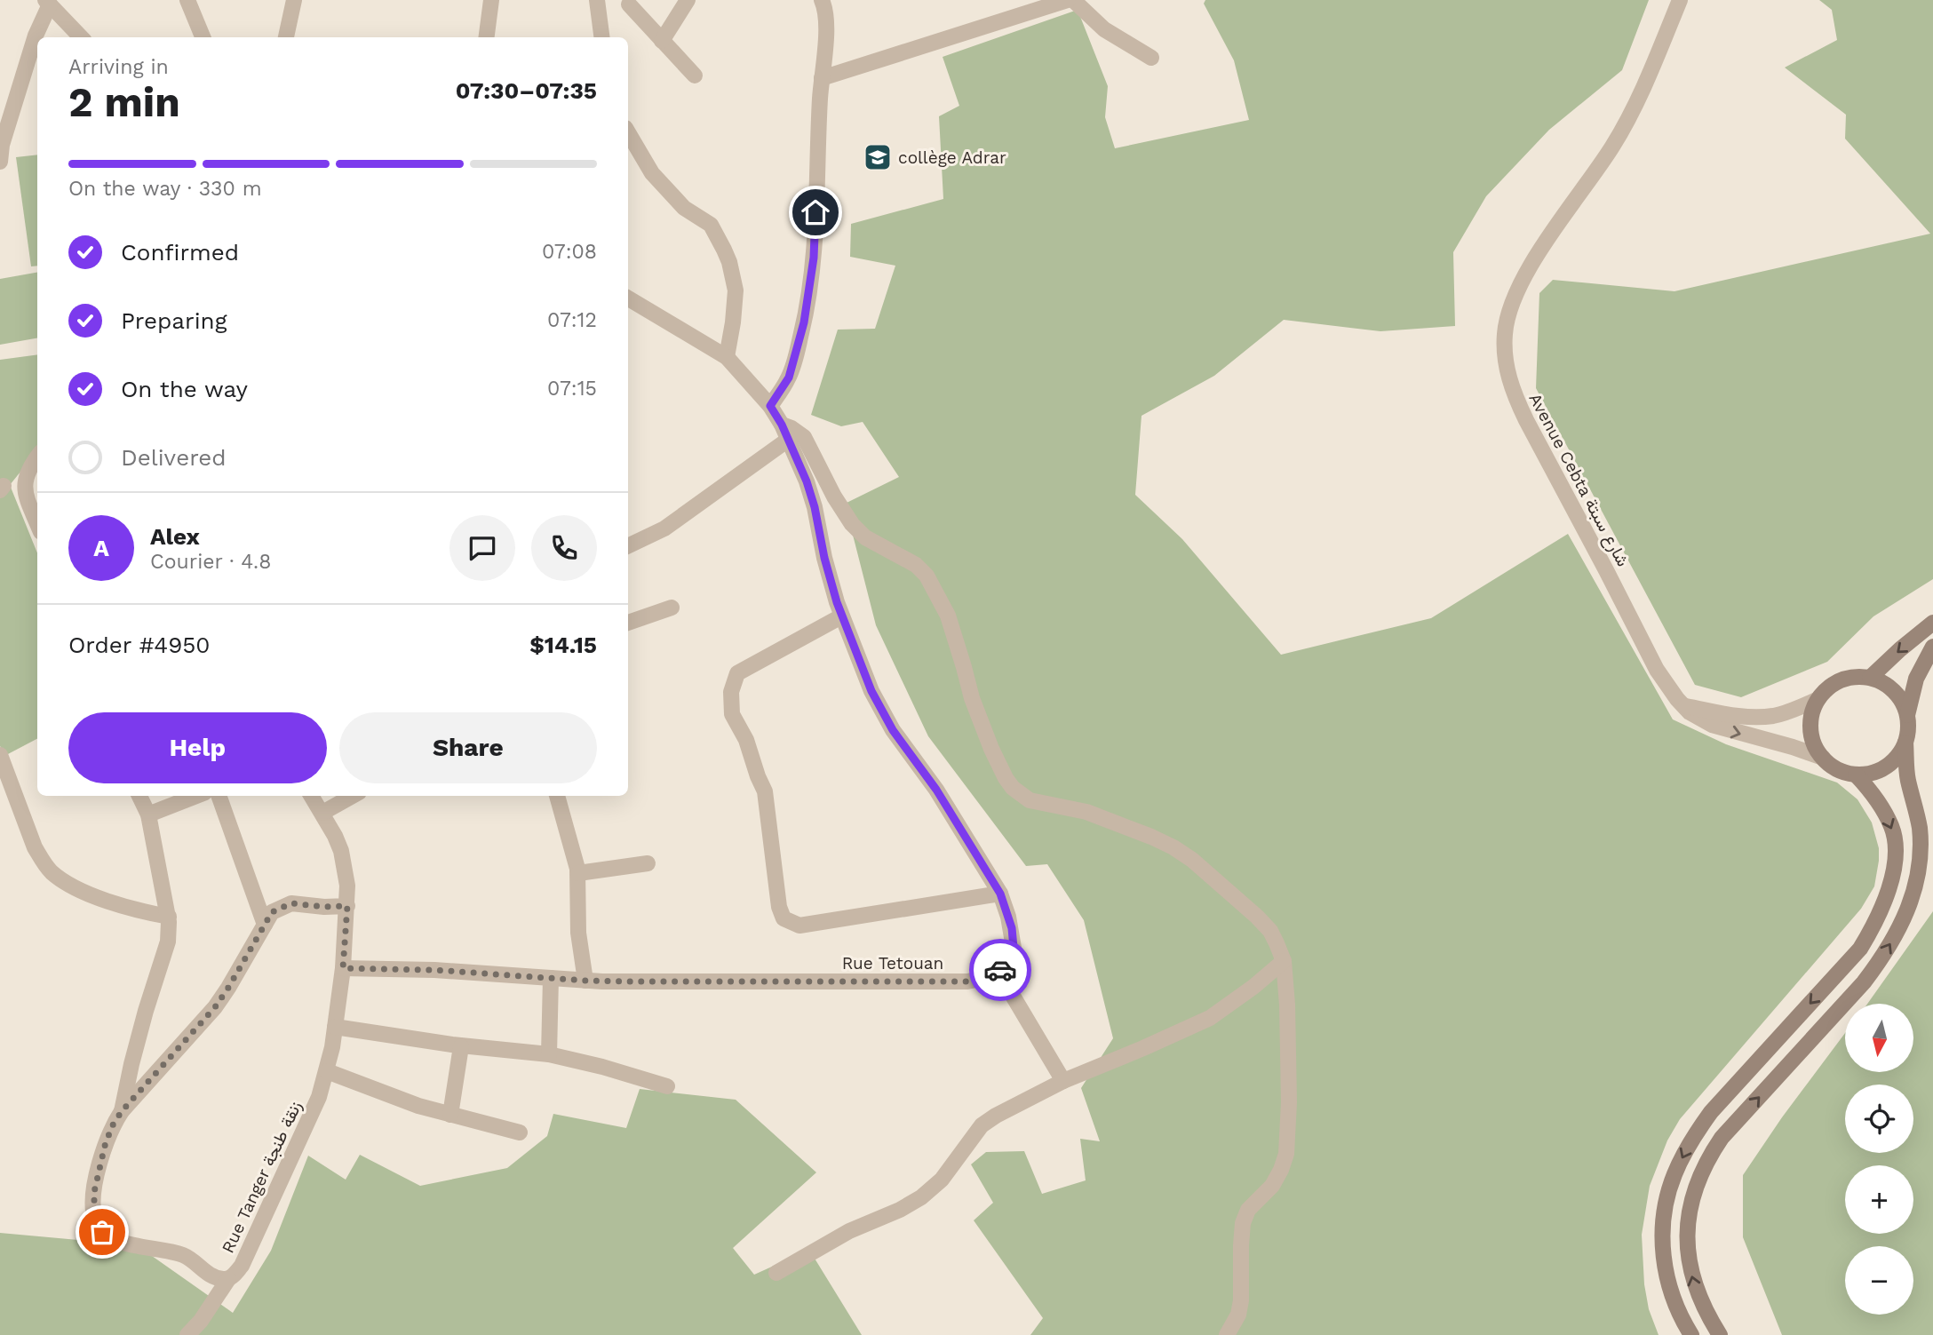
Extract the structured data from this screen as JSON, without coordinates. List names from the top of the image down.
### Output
{
  "streets": {
    "street": ["Avenue Cebta شارع سبتة", "Rue Tetouan", "Rue Tanger زنقة طنجة"]
  },
  "crossings": [
    ["Rue Tetouan", "Rue Tanger زنقة طنجة"]
  ],
  "places": {
    "school or university": ["collège Adrar"]
  },
  "north": "bottom",
  "page": {
    "heading": ["2 min", "Arriving in", "07:30–07:35"],
    "panel": [
      "Alex",
      "Courier · 4.8",
      "Order #4950",
      "$14.15"
    ],
    "bar": "On the way · 330 m",
    "list": [
      ["Confirmed", "07:08"],
      ["Preparing", "07:12"],
      ["On the way", "07:15"],
      "Delivered"
    ],
    "round": "A",
    "buttons": ["Help", "Share"],
    "map_buttons": ["+", "−"]
  }
}
